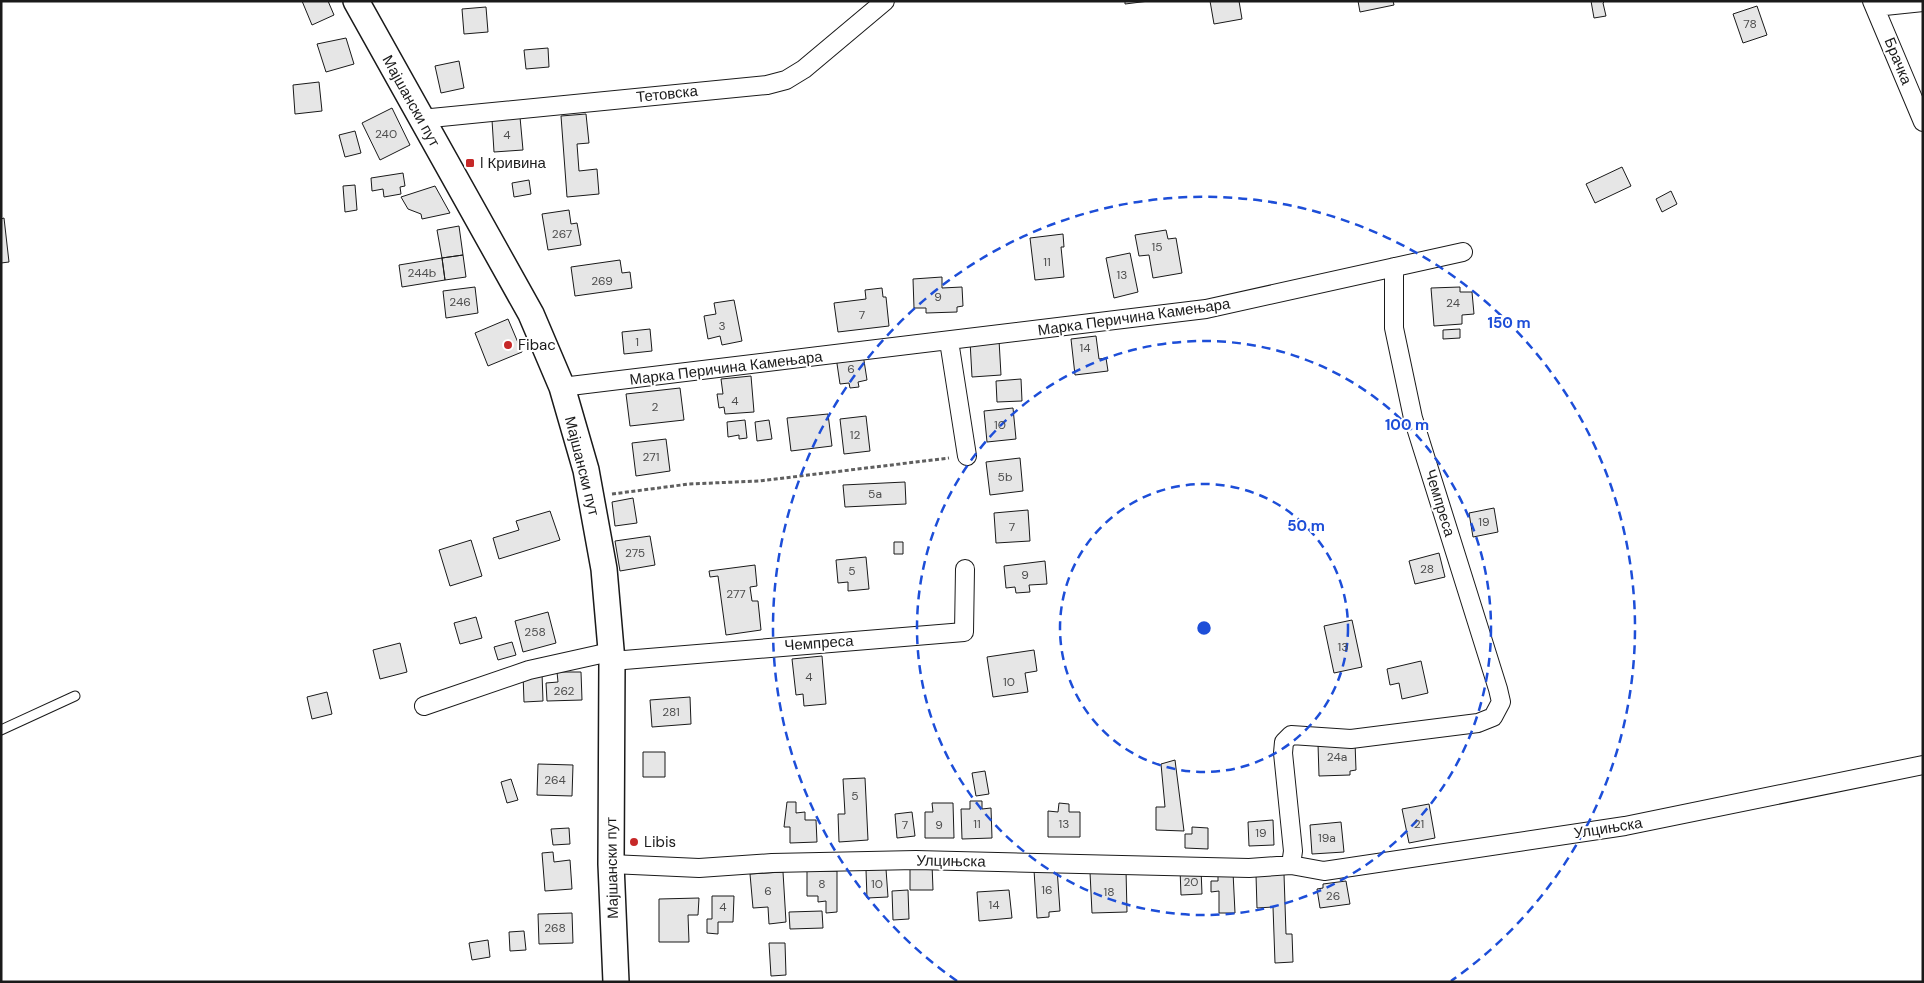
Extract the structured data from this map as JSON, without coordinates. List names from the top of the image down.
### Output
{
  "streets": {
    "street": [
      "Брачка",
      "Тетовска",
      "Мајшански пут",
      "Марка Перичина Камењара",
      "Чемпреса",
      "Улцињска"
    ]
  },
  "crossings": [
    ["Тетовска", "Мајшански пут"],
    ["Мајшански пут", "Марка Перичина Камењара"],
    ["Мајшански пут", "Чемпреса"],
    ["Мајшански пут", "Улцињска"],
    ["Марка Перичина Камењара", "Чемпреса"],
    ["Чемпреса", "Улцињска"]
  ],
  "places": {
    "transit": ["I Кривина"],
    "other": ["Fibac", "Libis"]
  },
  "house_numbers": [
    "78",
    "240",
    "4",
    "267",
    "15",
    "11",
    "244b",
    "13",
    "269",
    "9",
    "246",
    "24",
    "7",
    "3",
    "1",
    "14",
    "6",
    "4",
    "2",
    "10",
    "12",
    "271",
    "5b",
    "5a",
    "19",
    "7",
    "275",
    "28",
    "5",
    "9",
    "277",
    "258",
    "13",
    "4",
    "10",
    "262",
    "281",
    "24a",
    "264",
    "5",
    "11",
    "13",
    "21",
    "7",
    "9",
    "19",
    "19a",
    "20",
    "8",
    "10",
    "16",
    "6",
    "18",
    "26",
    "14",
    "4",
    "268"
  ],
  "rings": ["150 m", "100 m", "50 m"]
}
